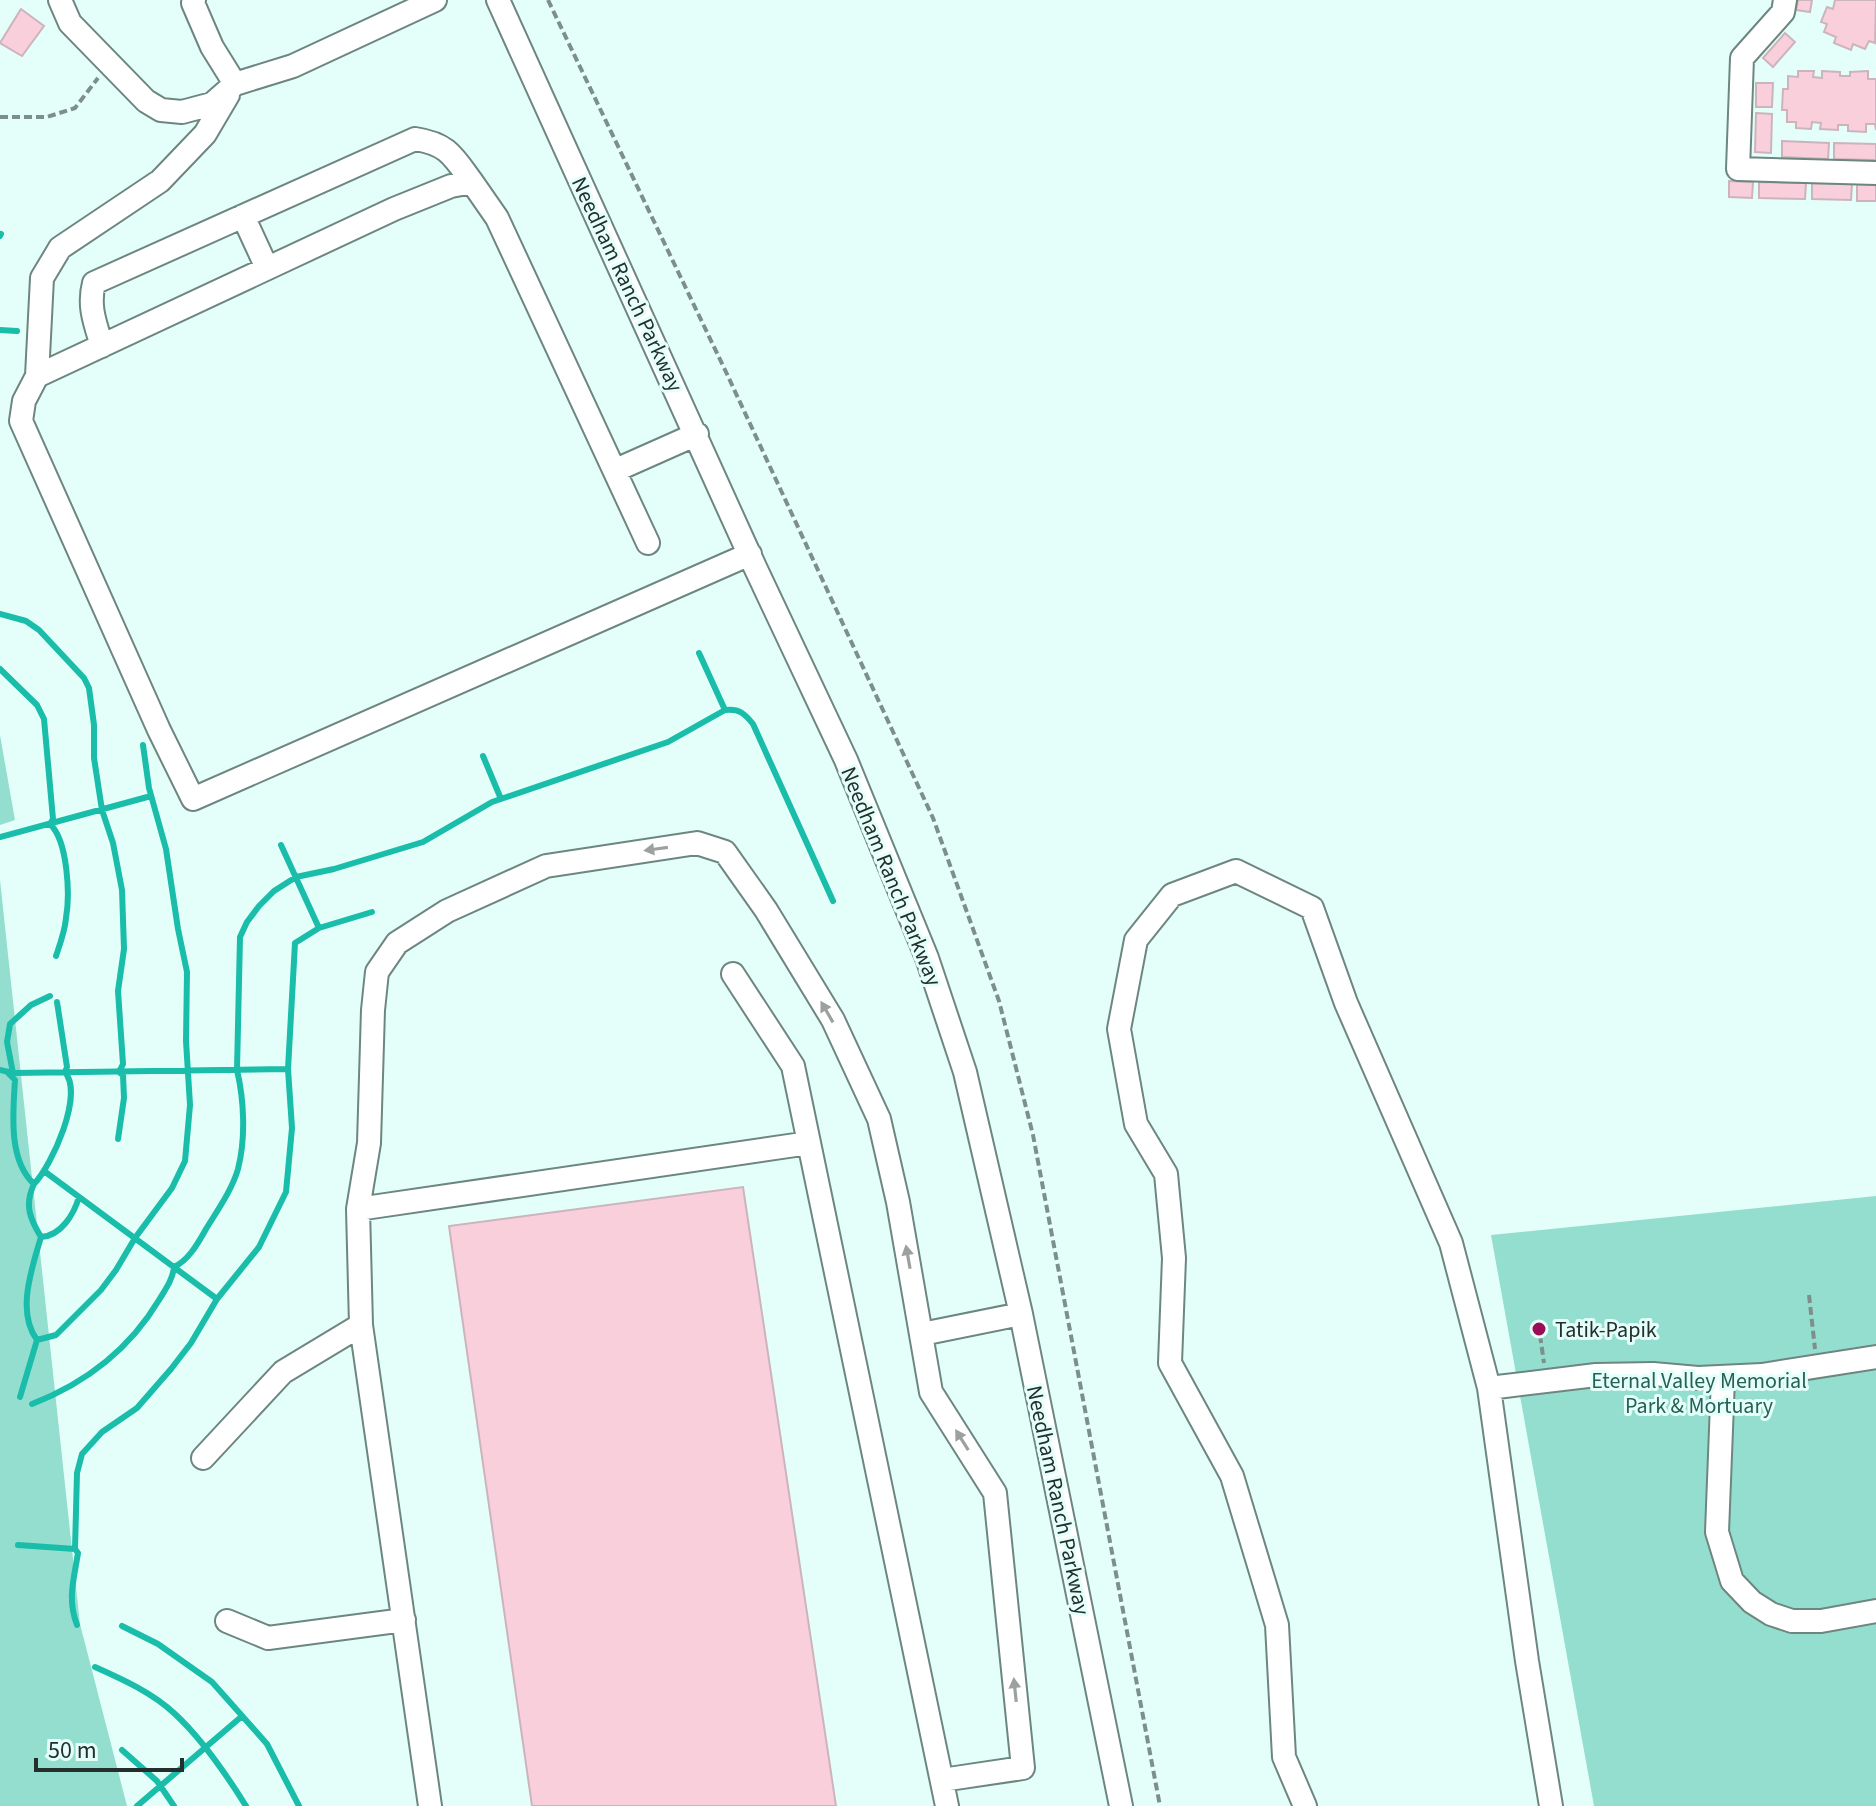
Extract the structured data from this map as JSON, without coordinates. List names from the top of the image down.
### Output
{
  "streets": {
    "street": ["Needham Ranch Parkway"]
  },
  "parks": ["Eternal Valley Memorial Park & Mortuary"],
  "places": ["Tatik-Papik"],
  "scale_bar": "50 m"
}
